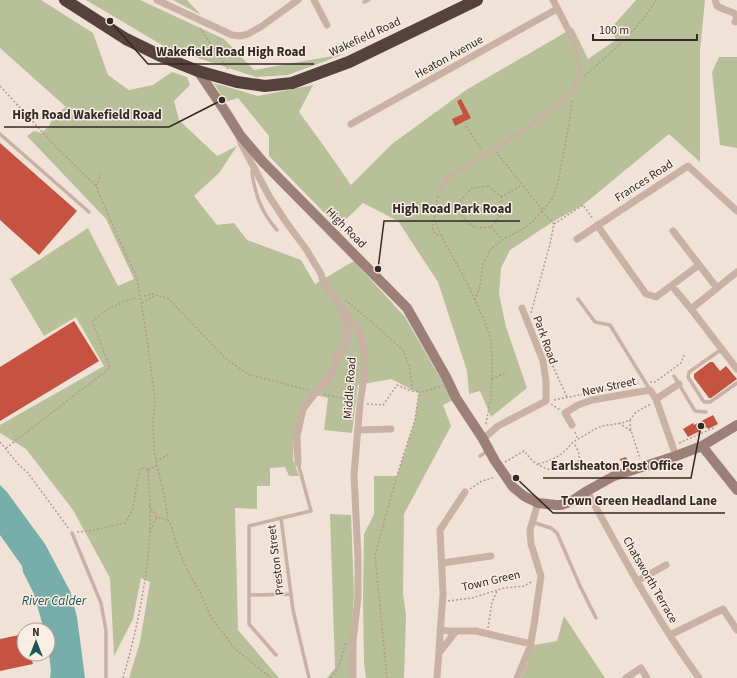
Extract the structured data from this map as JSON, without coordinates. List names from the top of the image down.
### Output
{
  "streets": {
    "highway": ["Wakefield Road"],
    "street": [
      "Heaton Avenue",
      "Frances Road",
      "High Road",
      "Park Road",
      "New Street",
      "Middle Road",
      "Chatsworth Terrace",
      "Town Green"
    ],
    "lane": ["Preston Street"]
  },
  "crossings": [
    ["Wakefield Road", "High Road"],
    ["High Road", "Middle Road"]
  ],
  "water": ["River Calder"],
  "places": [
    "Wakefield Road High Road",
    "High Road Wakefield Road",
    "High Road Park Road",
    "Earlsheaton Post Office",
    "Town Green Headland Lane"
  ],
  "scale_bar": "100 m",
  "north": "top"
}
